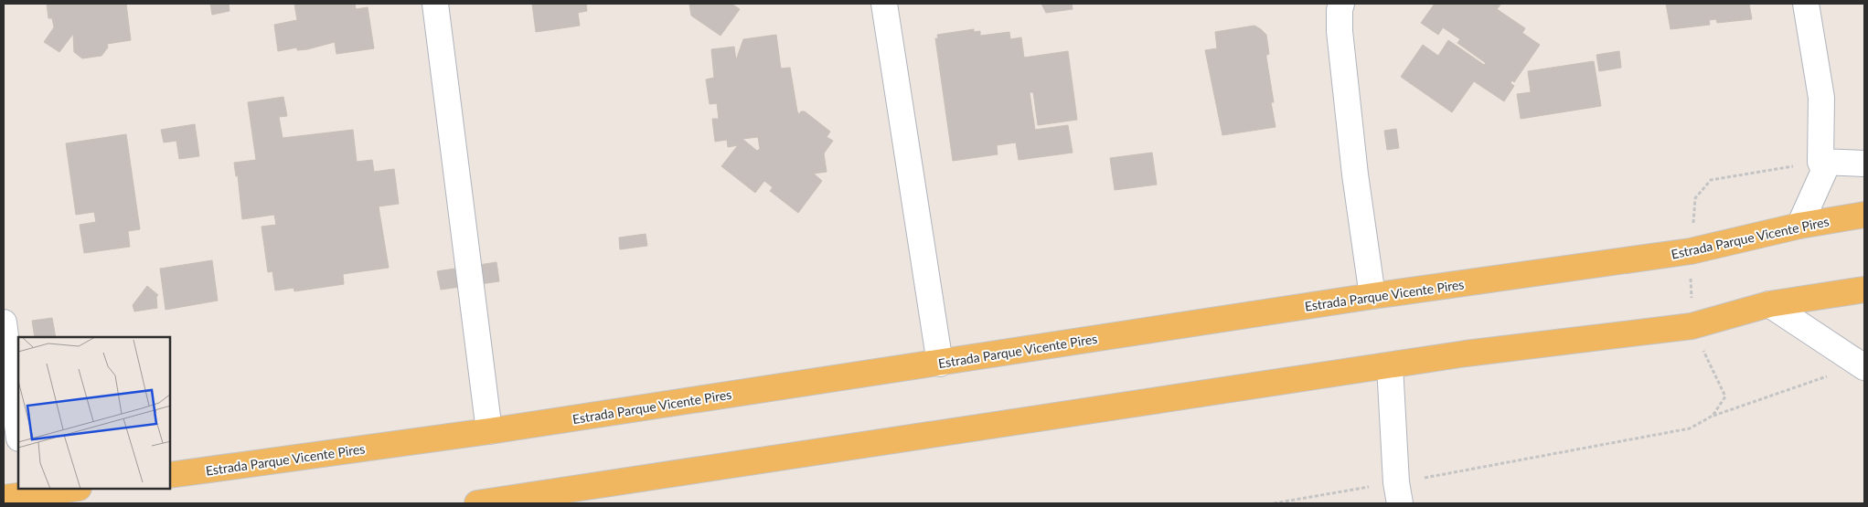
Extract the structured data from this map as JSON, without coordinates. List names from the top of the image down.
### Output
{
  "streets": {
    "main road": ["Estrada Parque Vicente Pires"]
  }
}
